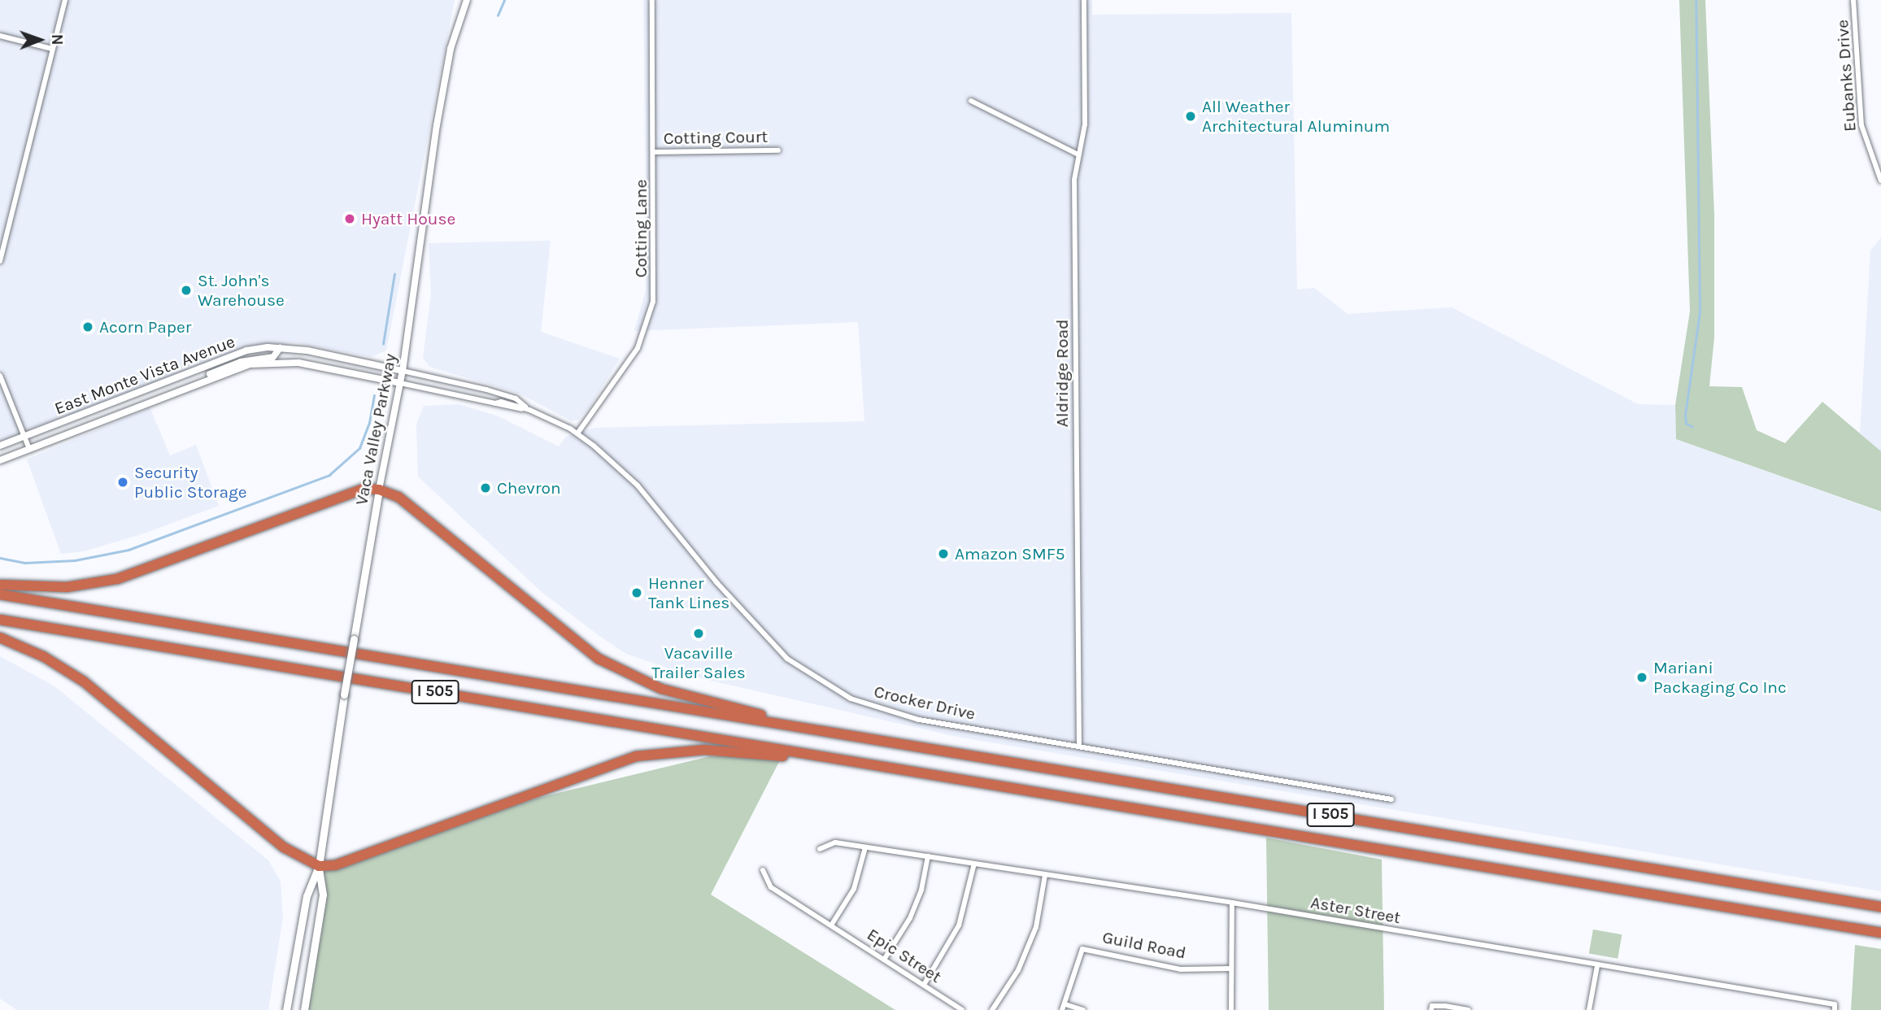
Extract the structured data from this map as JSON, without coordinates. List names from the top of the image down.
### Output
{
  "streets": {
    "highway": ["I 505"],
    "main road": ["Vaca Valley Parkway"],
    "street": [
      "Eubanks Drive",
      "Cotting Court",
      "Cotting Lane",
      "Aldridge Road",
      "East Monte Vista Avenue",
      "Crocker Drive",
      "Aster Street",
      "Guild Road",
      "Epic Street"
    ]
  },
  "crossings": [
    ["Cotting Court", "Cotting Lane"],
    ["Cotting Lane", "Crocker Drive"],
    ["Aldridge Road", "Crocker Drive"],
    ["East Monte Vista Avenue", "Vaca Valley Parkway"],
    ["East Monte Vista Avenue", "Crocker Drive"],
    ["Vaca Valley Parkway", "Crocker Drive"]
  ],
  "places": [
    "All Weather Architectural Aluminum",
    "Hyatt House",
    "St. John's Warehouse",
    "Acorn Paper",
    "Security Public Storage",
    "Chevron",
    "Amazon SMF5",
    "Henner Tank Lines",
    "Vacaville Trailer Sales",
    "Mariani Packaging Co Inc"
  ],
  "north": "right"
}
